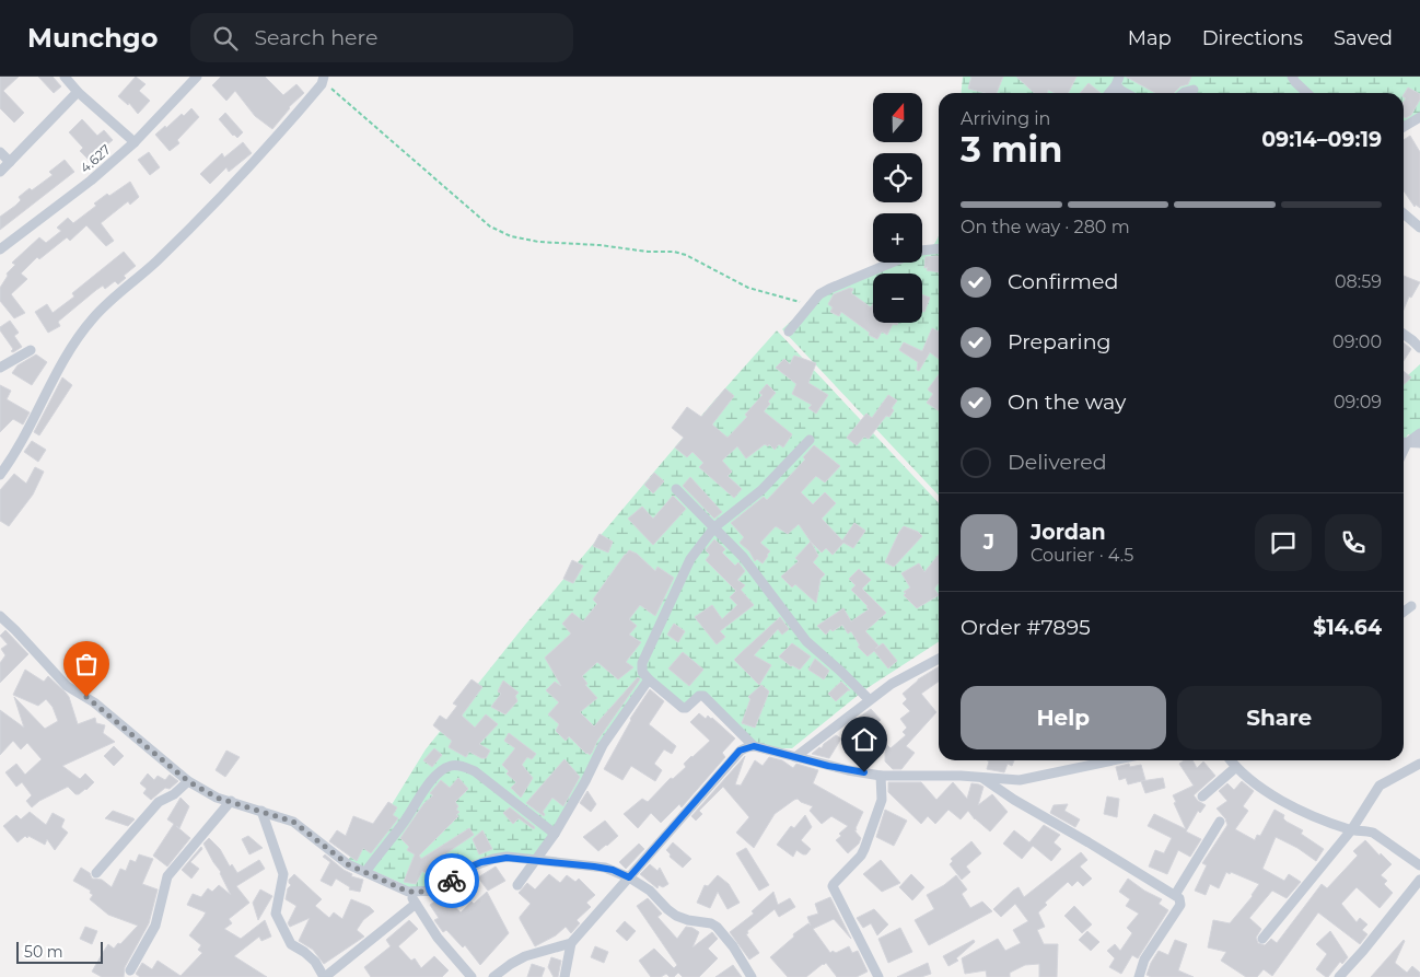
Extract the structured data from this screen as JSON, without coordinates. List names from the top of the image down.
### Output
{
  "streets": {
    "street": ["4.627"]
  },
  "scale_bar": "50 m",
  "north": "top",
  "page": {
    "header": "Munchgo",
    "search": "Search here",
    "nav": ["Map", "Directions", "Saved"],
    "map_buttons": ["+", "−"],
    "heading": ["3 min", "Arriving in", "09:14–09:19"],
    "panel": [
      "Jordan",
      "Courier · 4.5",
      "Order #7895",
      "$14.64"
    ],
    "bar": "On the way · 280 m",
    "list": [
      ["Confirmed", "08:59"],
      ["Preparing", "09:00"],
      ["On the way", "09:09"],
      "Delivered"
    ],
    "round": "J",
    "buttons": ["Help", "Share"],
    "scale": "50 m"
  }
}
